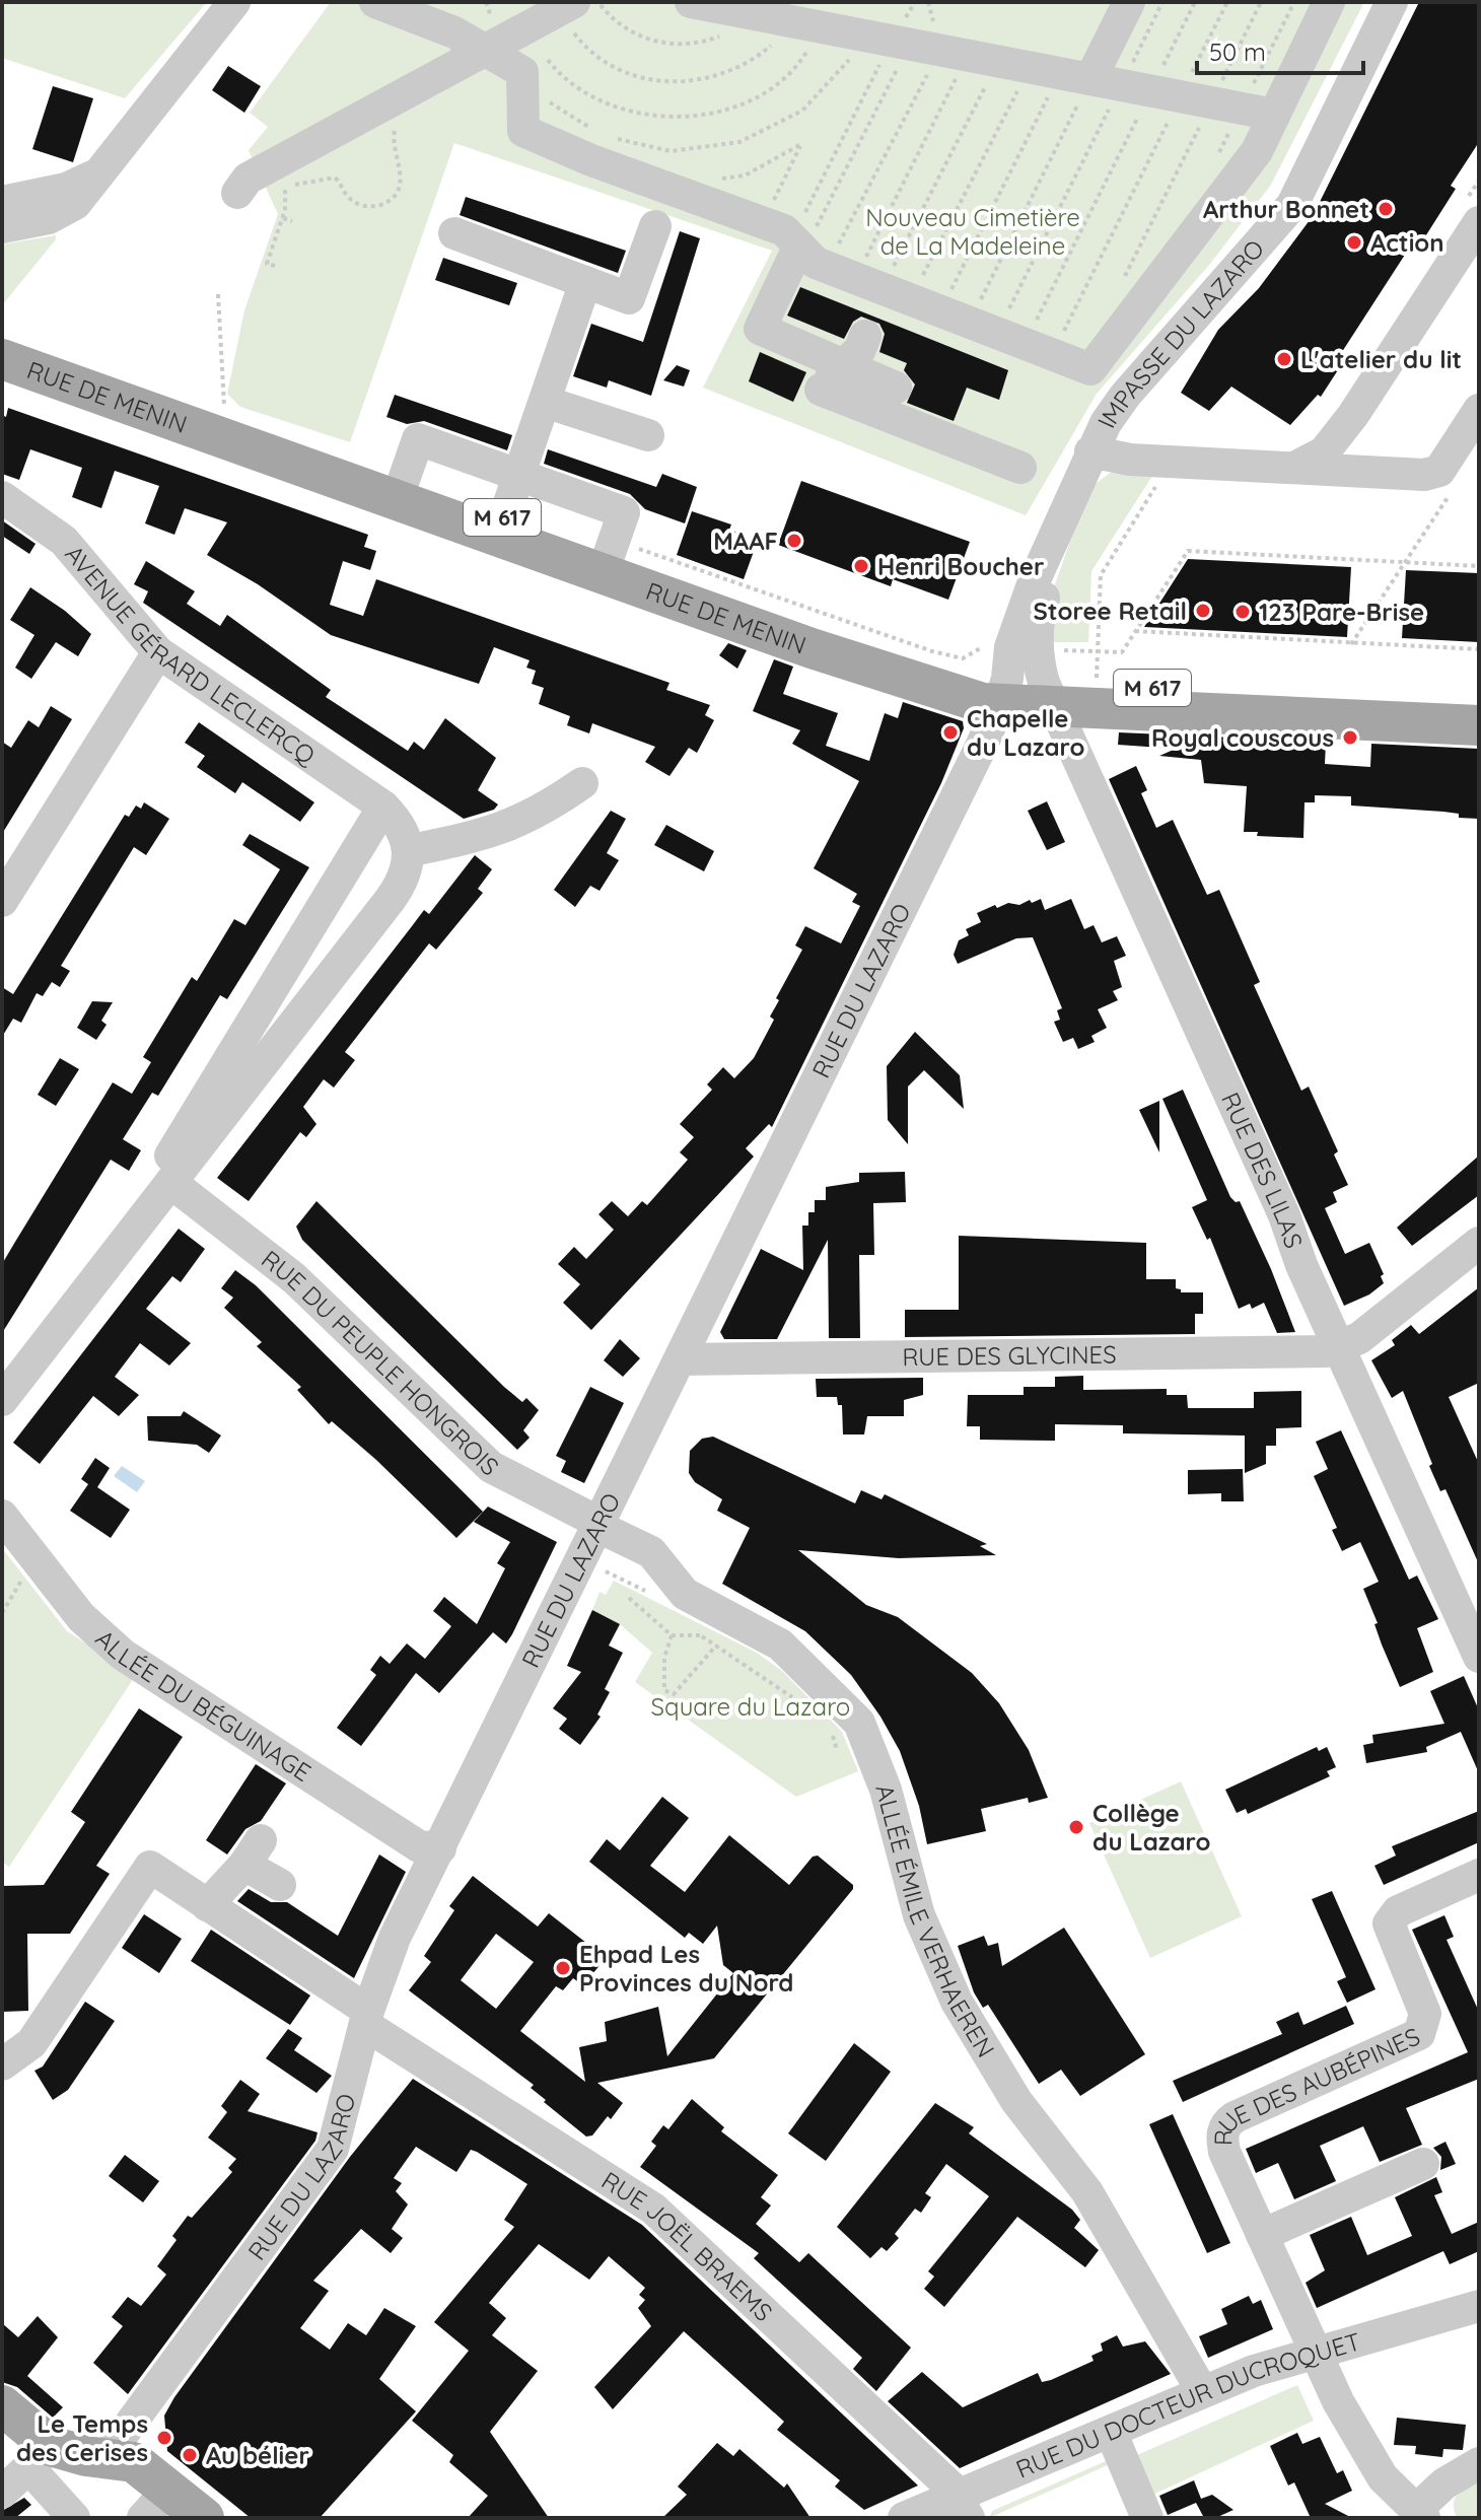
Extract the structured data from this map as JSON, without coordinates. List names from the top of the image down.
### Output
{
  "streets": {
    "main road": ["RUE DE MENIN", "M 617"],
    "street": [
      "IMPASSE DU LAZARO",
      "AVENUE GÉRARD LECLERCQ",
      "RUE DU LAZARO",
      "RUE DES LILAS",
      "RUE DES GLYCINES",
      "RUE DU PEUPLE HONGROIS",
      "ALLÉE DU BÉGUINAGE",
      "ALLÉE ÉMILE VERHAEREN",
      "RUE DES AUBÉPINES",
      "RUE JOËL BRAEMS",
      "RUE DU DOCTEUR DUCROQUET"
    ]
  },
  "crossings": [
    ["IMPASSE DU LAZARO", "RUE DE MENIN"],
    ["IMPASSE DU LAZARO", "RUE DU LAZARO"],
    ["IMPASSE DU LAZARO", "RUE DES LILAS"],
    ["RUE DE MENIN", "RUE DU LAZARO"],
    ["RUE DE MENIN", "RUE DES LILAS"],
    ["RUE DU LAZARO", "RUE DES LILAS"],
    ["RUE DU LAZARO", "RUE DES GLYCINES"],
    ["RUE DU LAZARO", "RUE DU PEUPLE HONGROIS"],
    ["RUE DU LAZARO", "ALLÉE DU BÉGUINAGE"],
    ["RUE DU LAZARO", "ALLÉE ÉMILE VERHAEREN"],
    ["RUE DU LAZARO", "RUE JOËL BRAEMS"],
    ["RUE DES LILAS", "RUE DES GLYCINES"],
    ["RUE DU PEUPLE HONGROIS", "ALLÉE ÉMILE VERHAEREN"],
    ["ALLÉE ÉMILE VERHAEREN", "RUE DU DOCTEUR DUCROQUET"],
    ["RUE DES AUBÉPINES", "RUE DU DOCTEUR DUCROQUET"],
    ["RUE JOËL BRAEMS", "RUE DU DOCTEUR DUCROQUET"]
  ],
  "parks": ["Nouveau Cimetière de La Madeleine", "Square du Lazaro"],
  "places": [
    "Arthur Bonnet",
    "Action",
    "L'atelier du lit",
    "MAAF",
    "Henri Boucher",
    "Storee Retail",
    "123 Pare-Brise",
    "Chapelle du Lazaro",
    "Royal couscous",
    "Collège du Lazaro",
    "Ehpad Les Provinces du Nord",
    "Le Temps des Cerises",
    "Au bélier"
  ],
  "scale_bar": "50 m"
}
